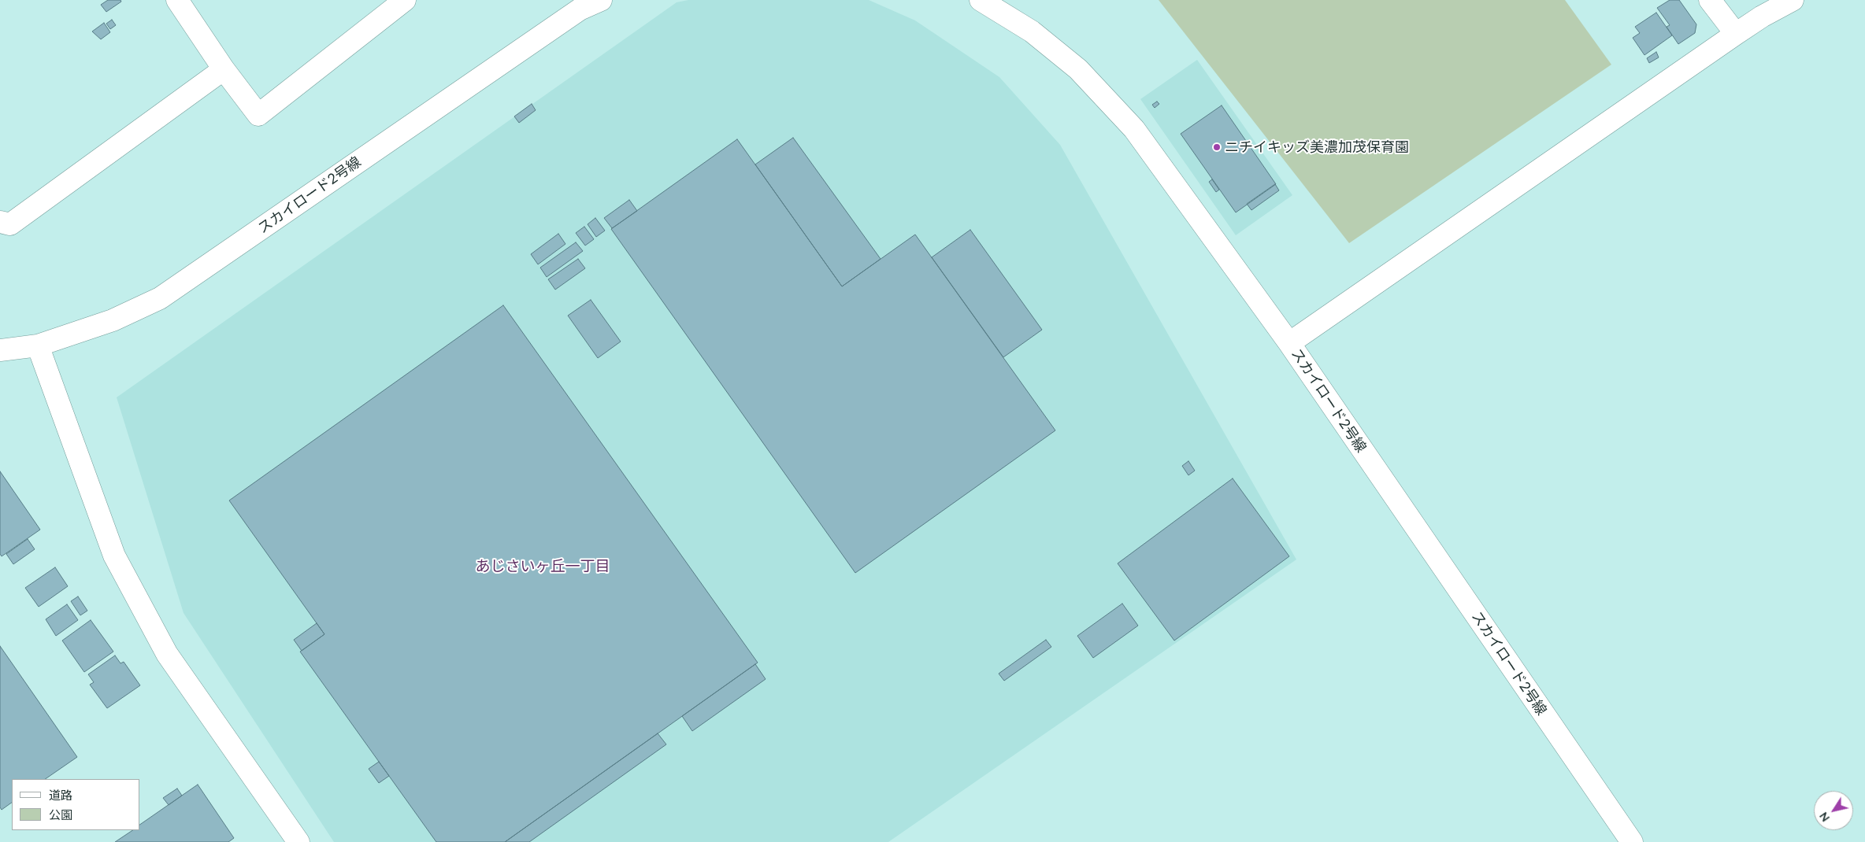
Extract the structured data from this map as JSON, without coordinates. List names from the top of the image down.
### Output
{
  "streets": {
    "street": ["スカイロード2号線"]
  },
  "districts": ["あじさいヶ丘一丁目"],
  "places": ["ニチイキッズ美濃加茂保育園"],
  "legend": ["道路", "公園"],
  "north": "bottom left"
}
